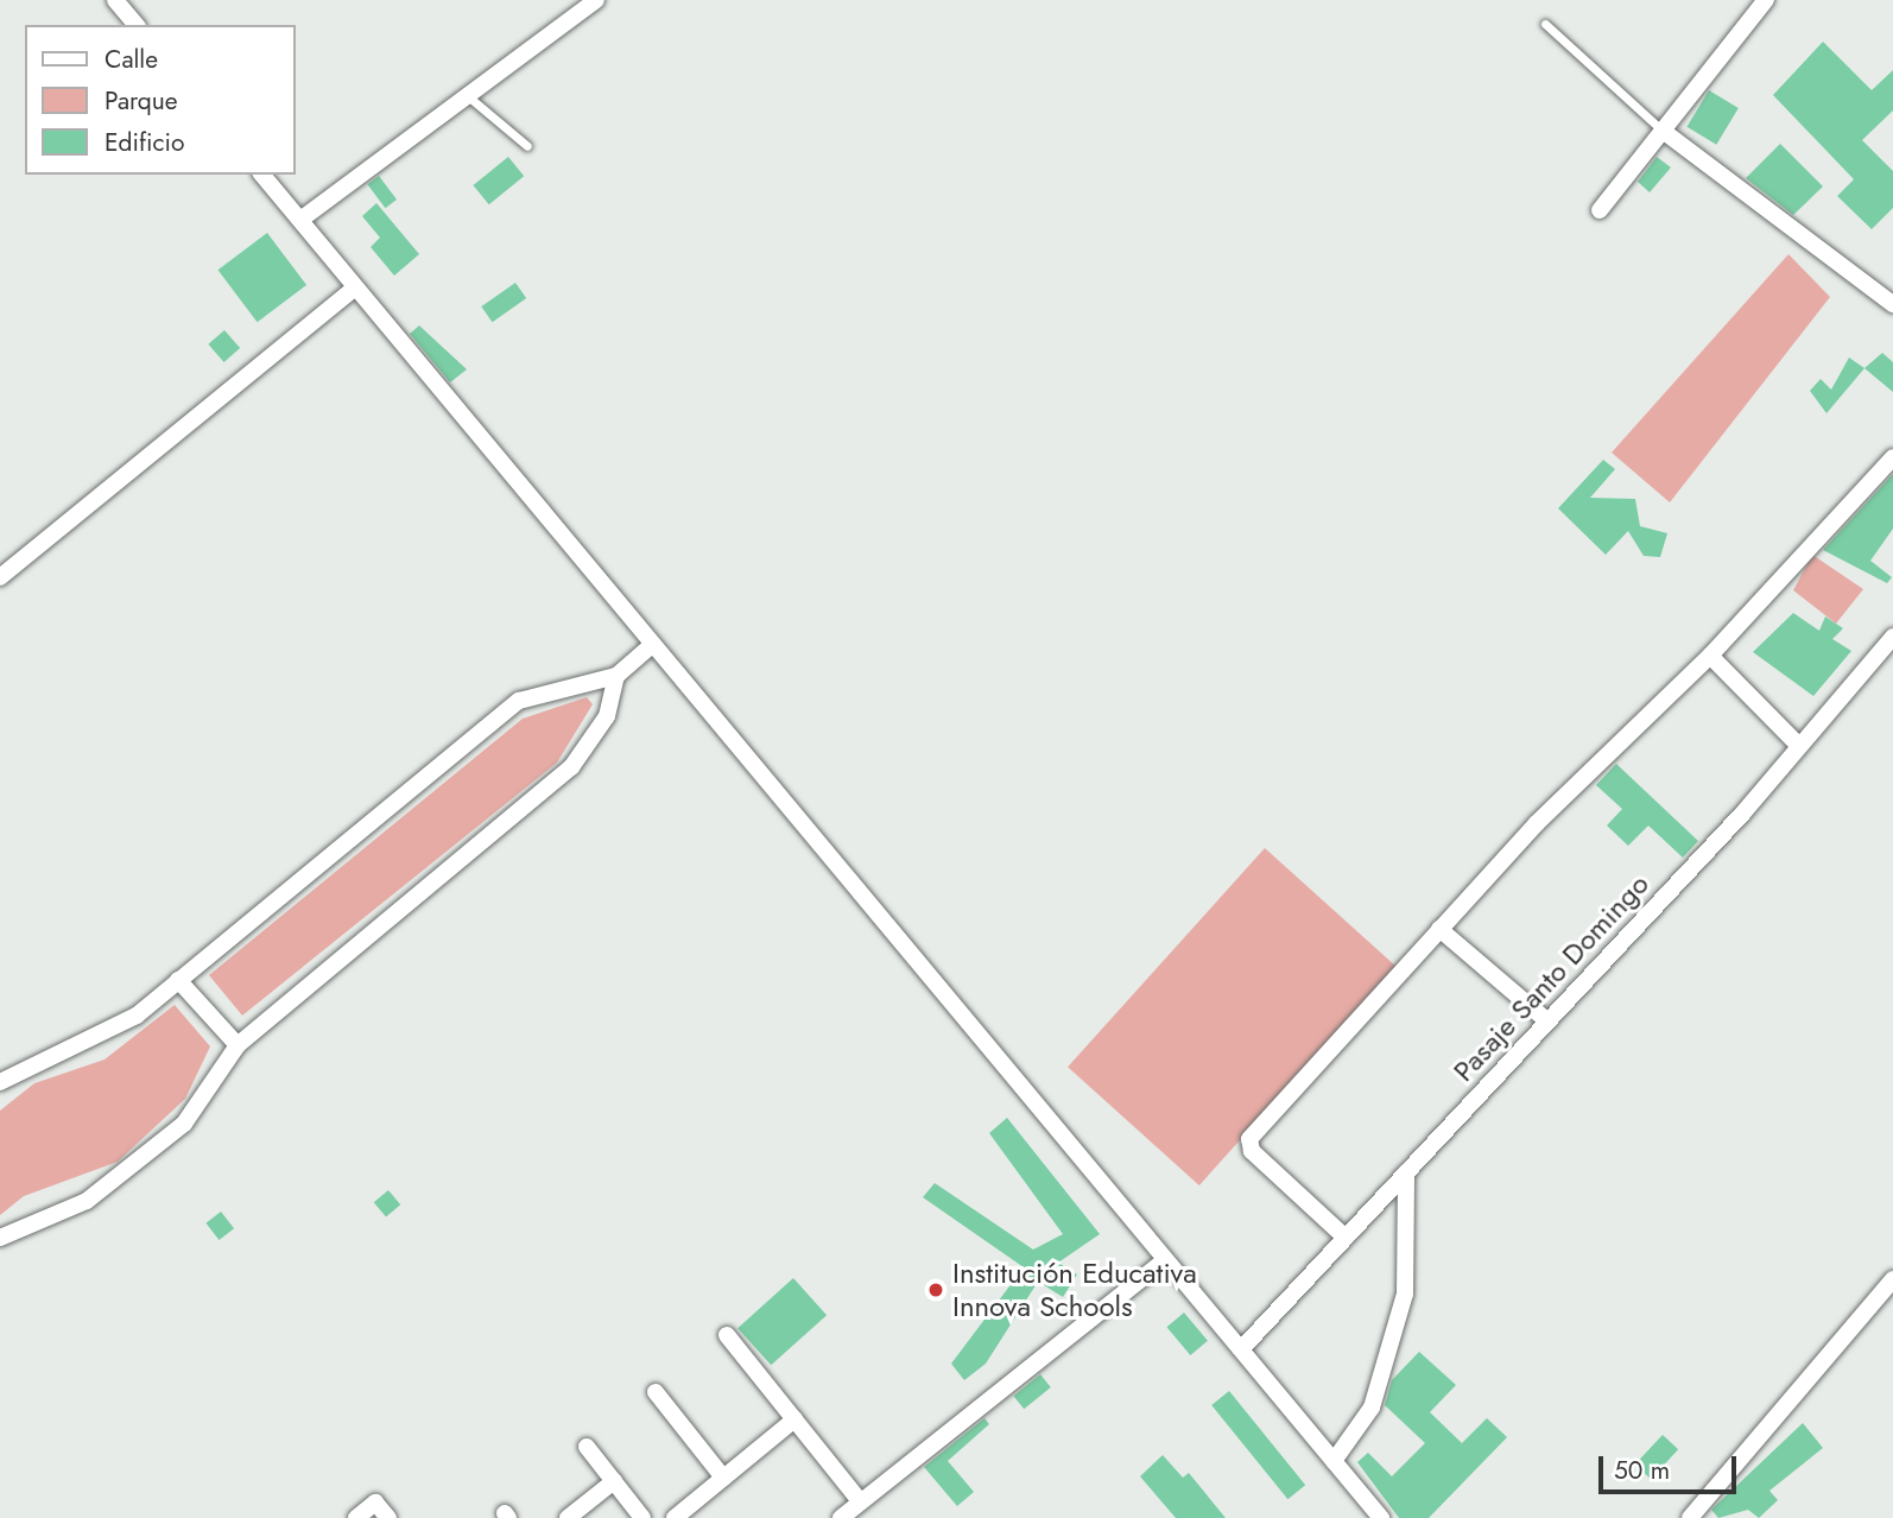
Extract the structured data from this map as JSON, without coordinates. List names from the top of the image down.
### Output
{
  "streets": {
    "street": ["Pasaje Santo Domingo"]
  },
  "places": ["Institución Educativa Innova Schools"],
  "legend": ["Calle", "Parque", "Edificio"],
  "scale_bar": "50 m"
}
